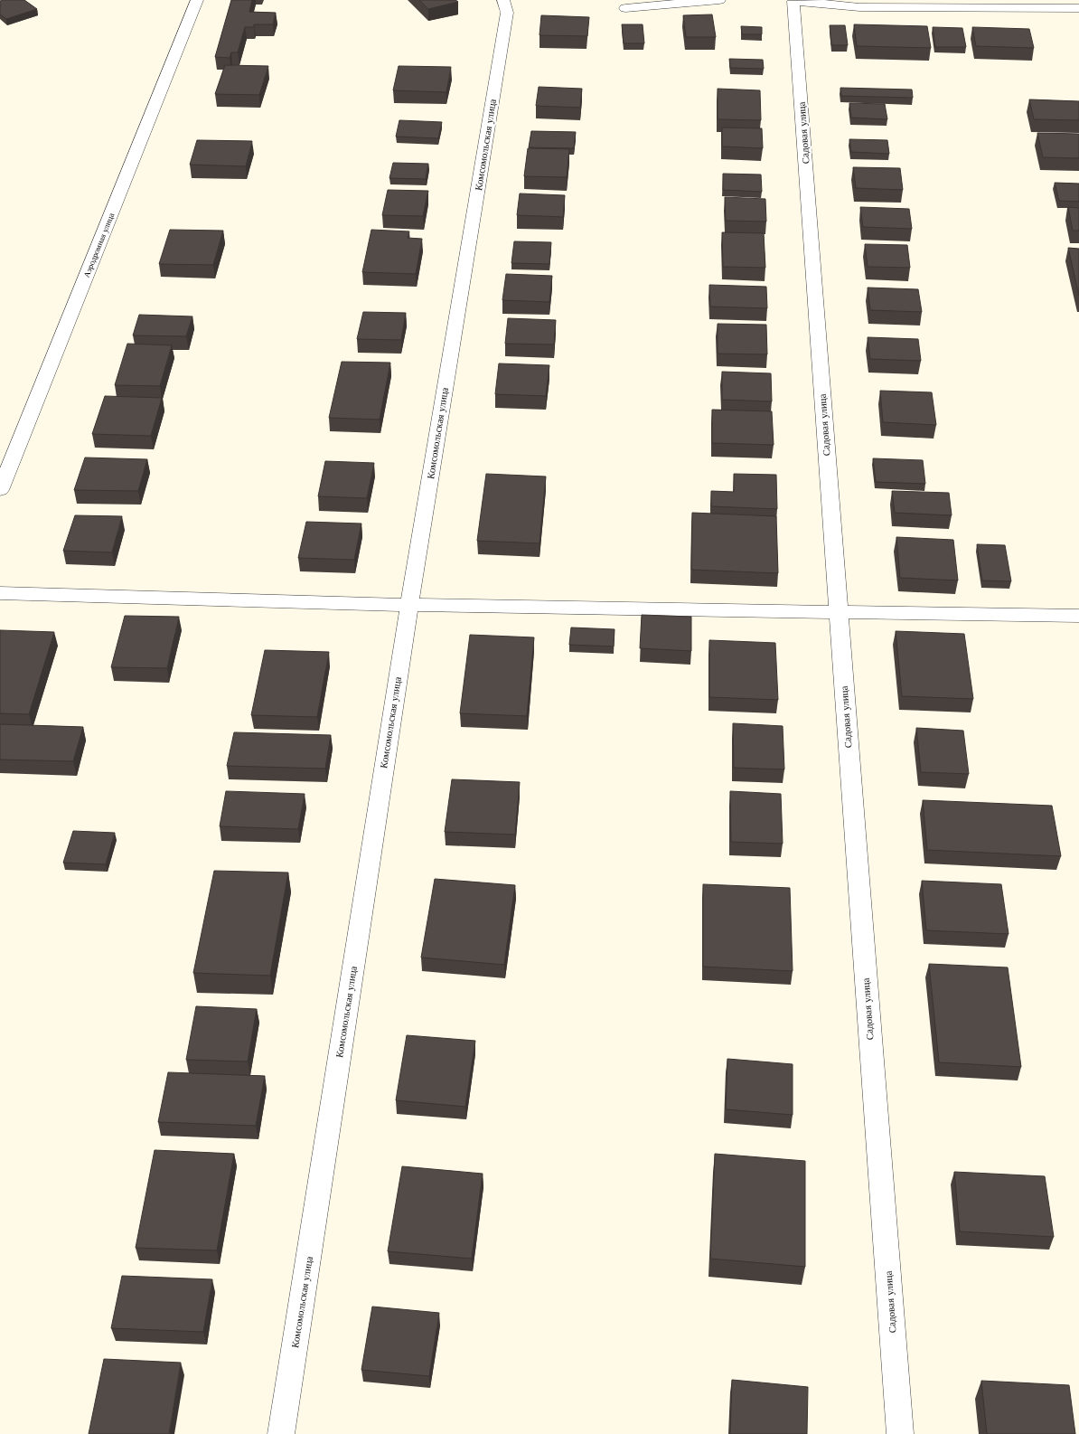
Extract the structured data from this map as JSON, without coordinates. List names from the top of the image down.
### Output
{
  "streets": {
    "street": ["Садовая улица", "Комсомольская улица", "Аэродромная улица"]
  }
}
